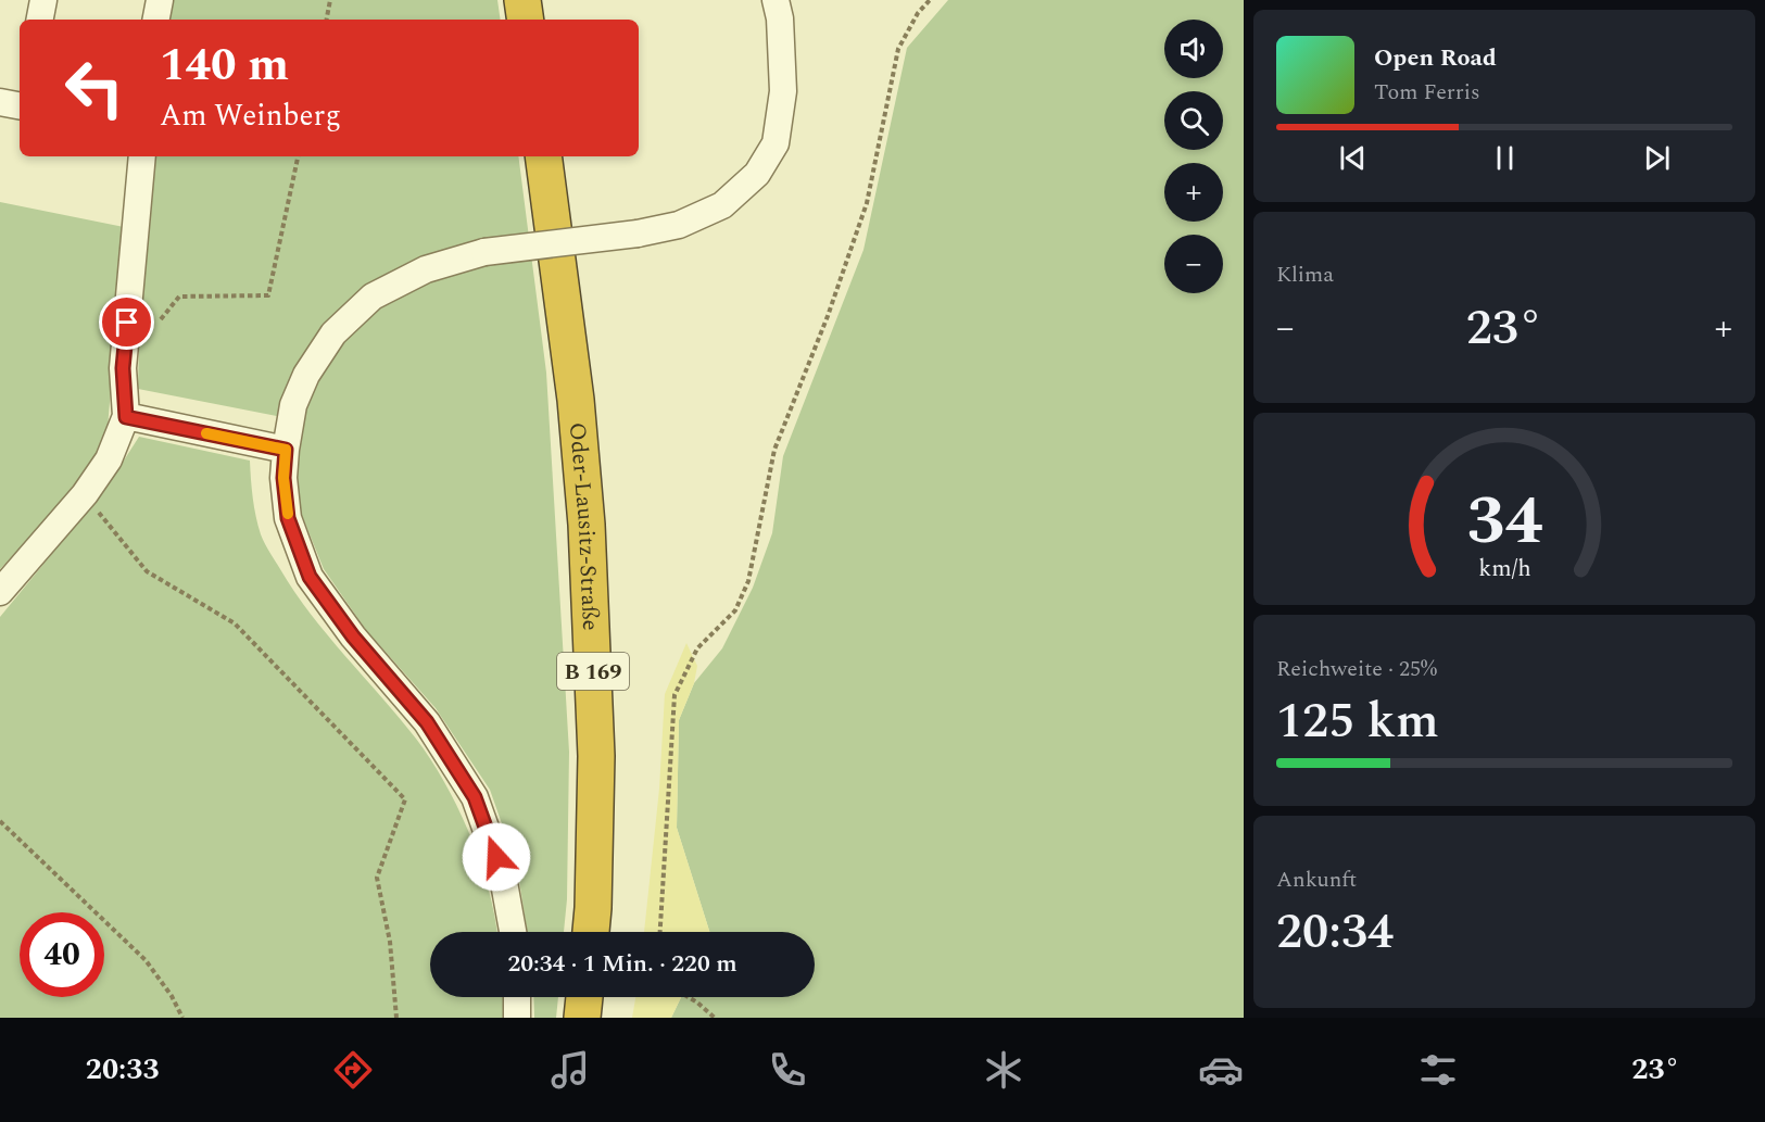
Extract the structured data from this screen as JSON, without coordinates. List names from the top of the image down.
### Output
{
  "streets": {
    "highway": ["Oder-Lausitz-Straße", "B 169"]
  },
  "page": {
    "map_buttons": ["+", "−"],
    "turn": ["140 m", "Am Weinberg"],
    "song": ["Open Road", "Tom Ferris"],
    "tile": [
      "Klima",
      ["Reichweite · 25%", "125 km"],
      ["Ankunft", "20:34"]
    ],
    "heat": ["−", "23°", "+"],
    "limit": "40",
    "trip": "20:34 · 1 Min. · 220 m",
    "tabs": ["20:33", "23°"],
    "gauge": ["34", "km/h"]
  }
}
